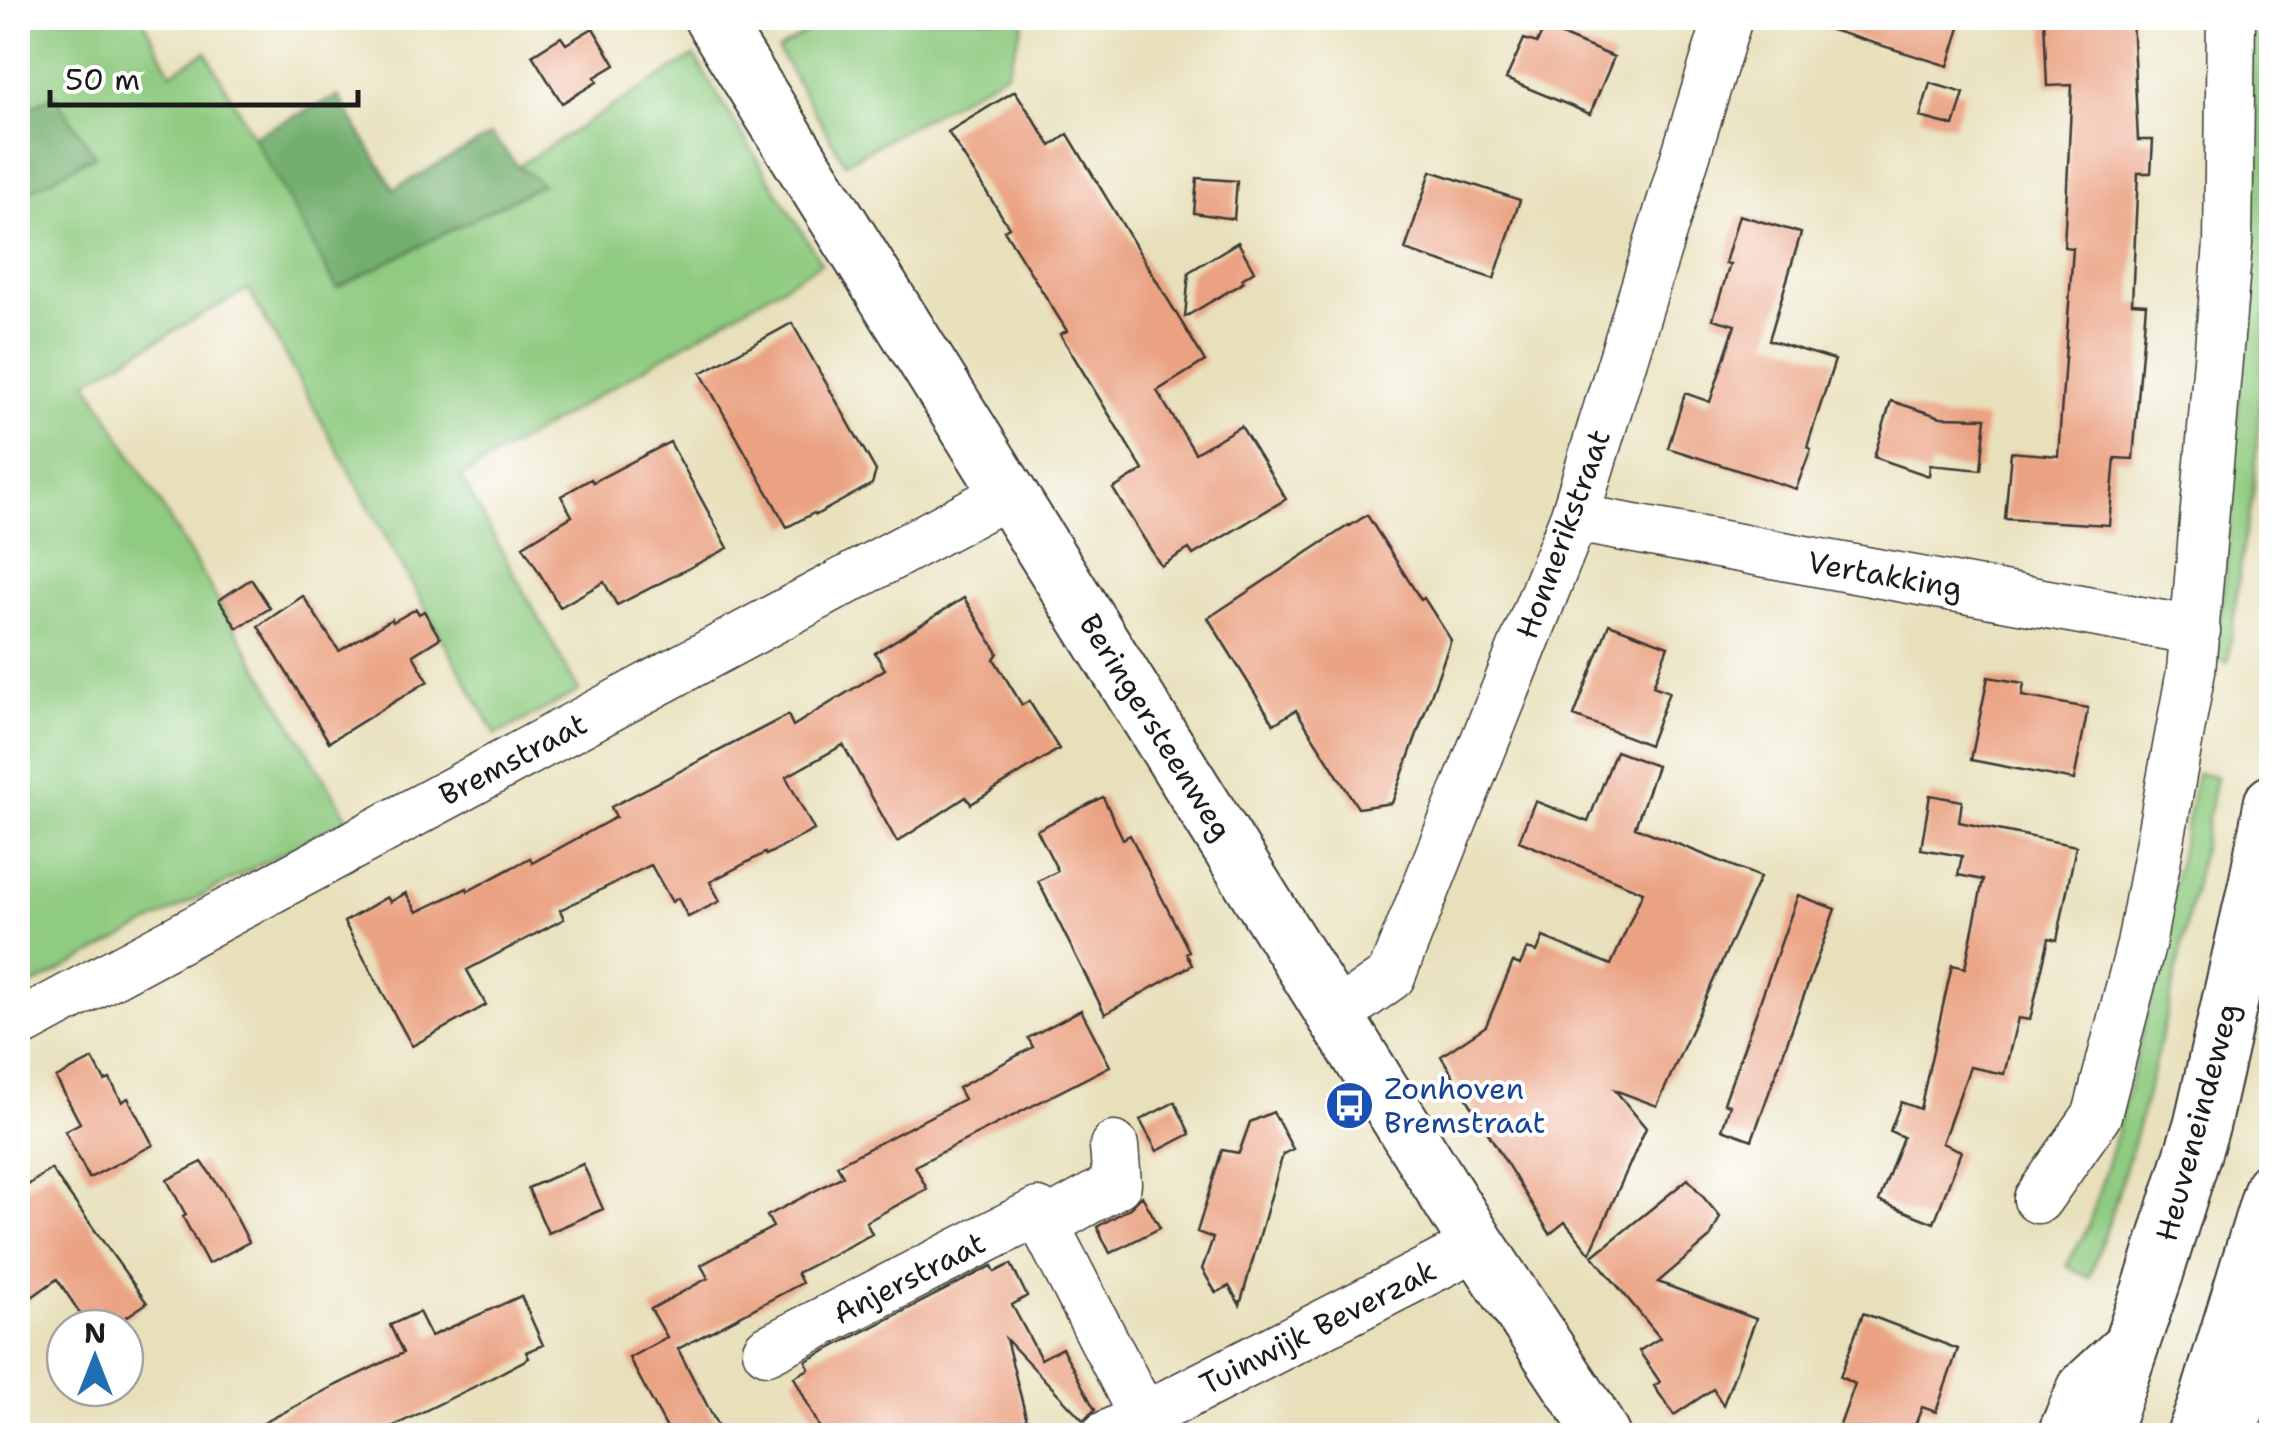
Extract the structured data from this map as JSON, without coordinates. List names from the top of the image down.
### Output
{
  "streets": {
    "main road": ["Beringersteenweg", "Heuveneindeweg"],
    "street": [
      "Honnerikstraat",
      "Vertakking",
      "Bremstraat",
      "Anjerstraat",
      "Tuinwijk Beverzak"
    ]
  },
  "crossings": [
    ["Honnerikstraat", "Vertakking"],
    ["Honnerikstraat", "Beringersteenweg"],
    ["Beringersteenweg", "Bremstraat"],
    ["Beringersteenweg", "Tuinwijk Beverzak"]
  ],
  "places": {
    "bus stop": ["Zonhoven Bremstraat"]
  },
  "scale_bar": "50 m",
  "north": "top"
}
